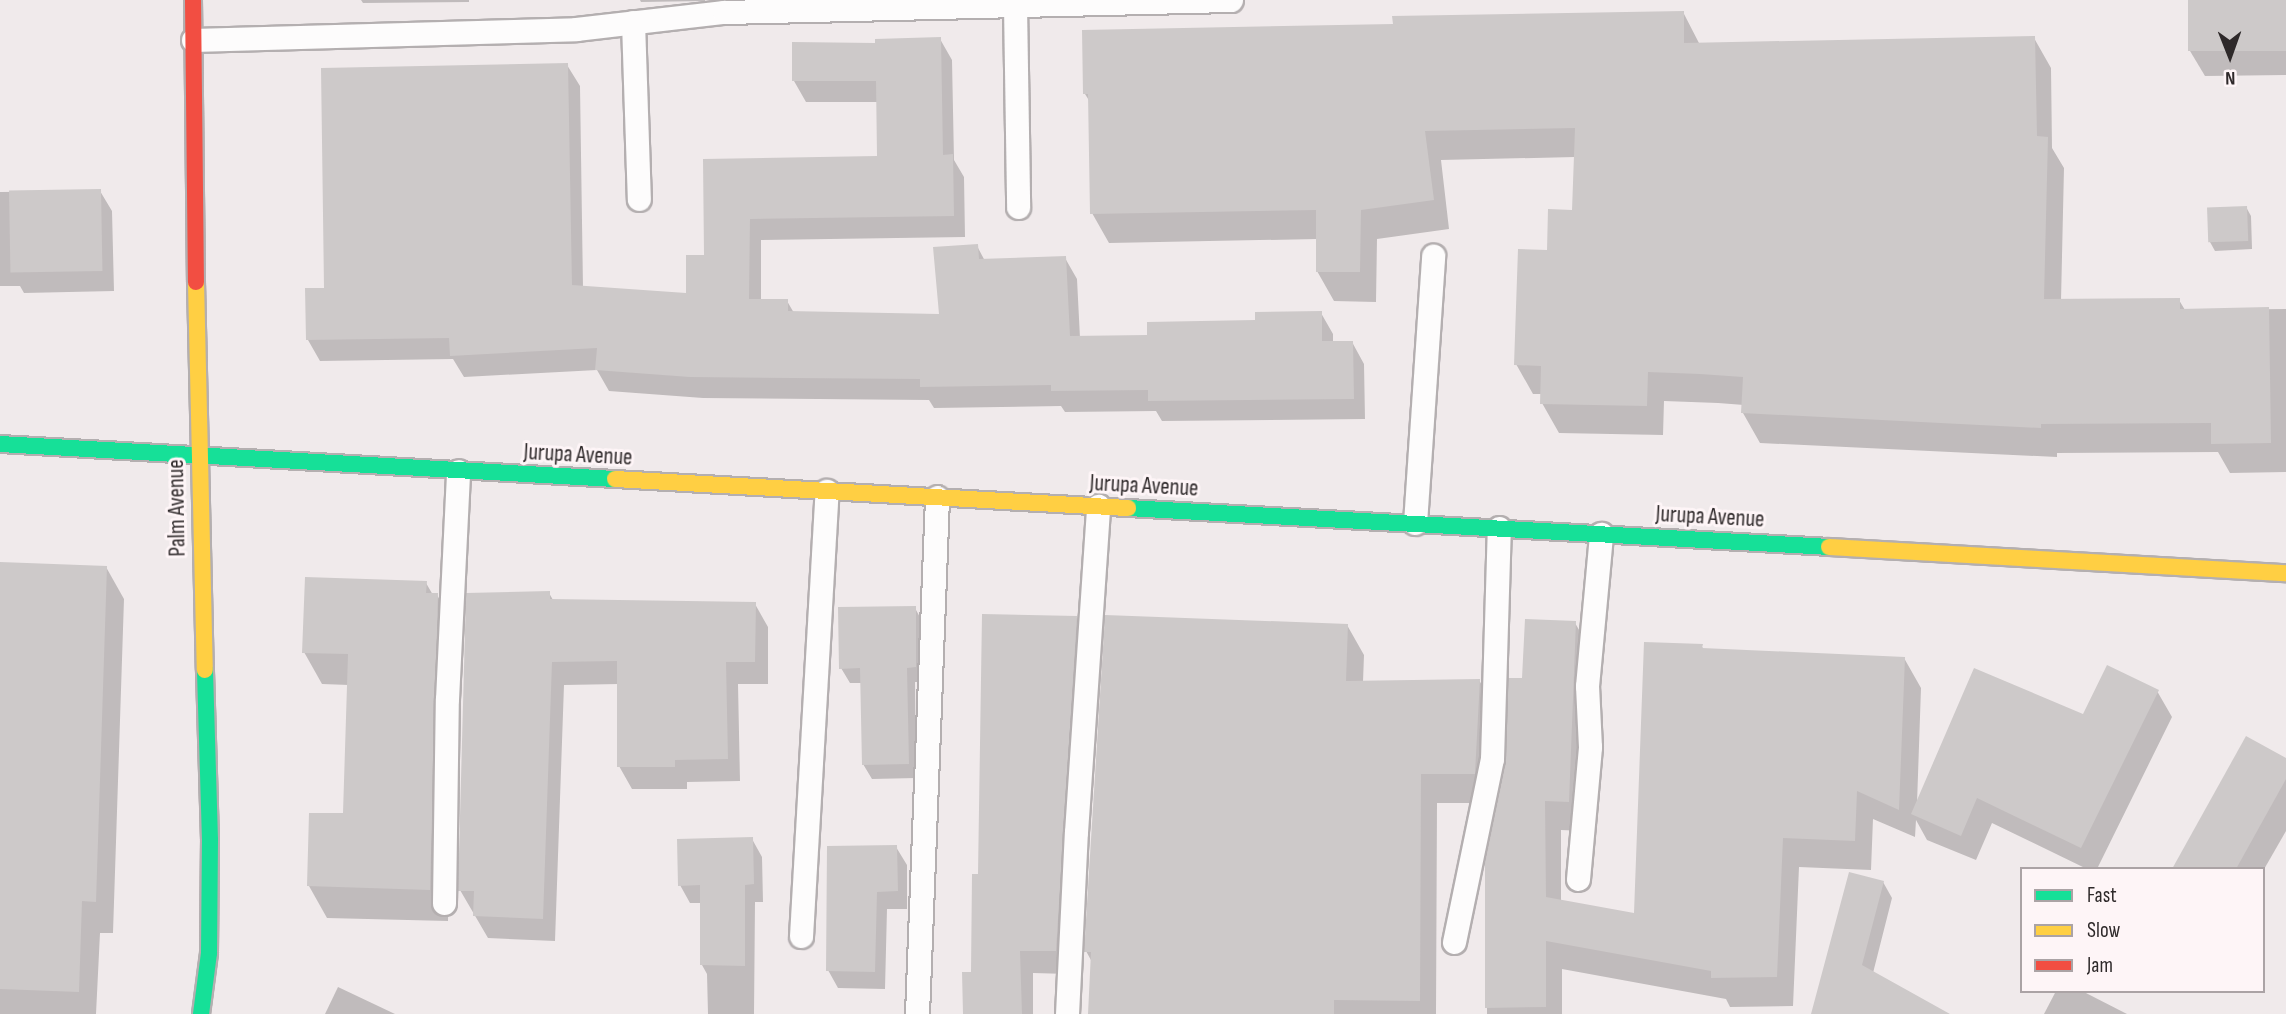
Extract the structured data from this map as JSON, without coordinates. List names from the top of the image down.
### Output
{
  "streets": {
    "main road": ["Jurupa Avenue", "Palm Avenue"]
  },
  "crossings": [
    ["Jurupa Avenue", "Palm Avenue"]
  ],
  "legend": ["Fast", "Slow", "Jam"],
  "north": "bottom"
}
